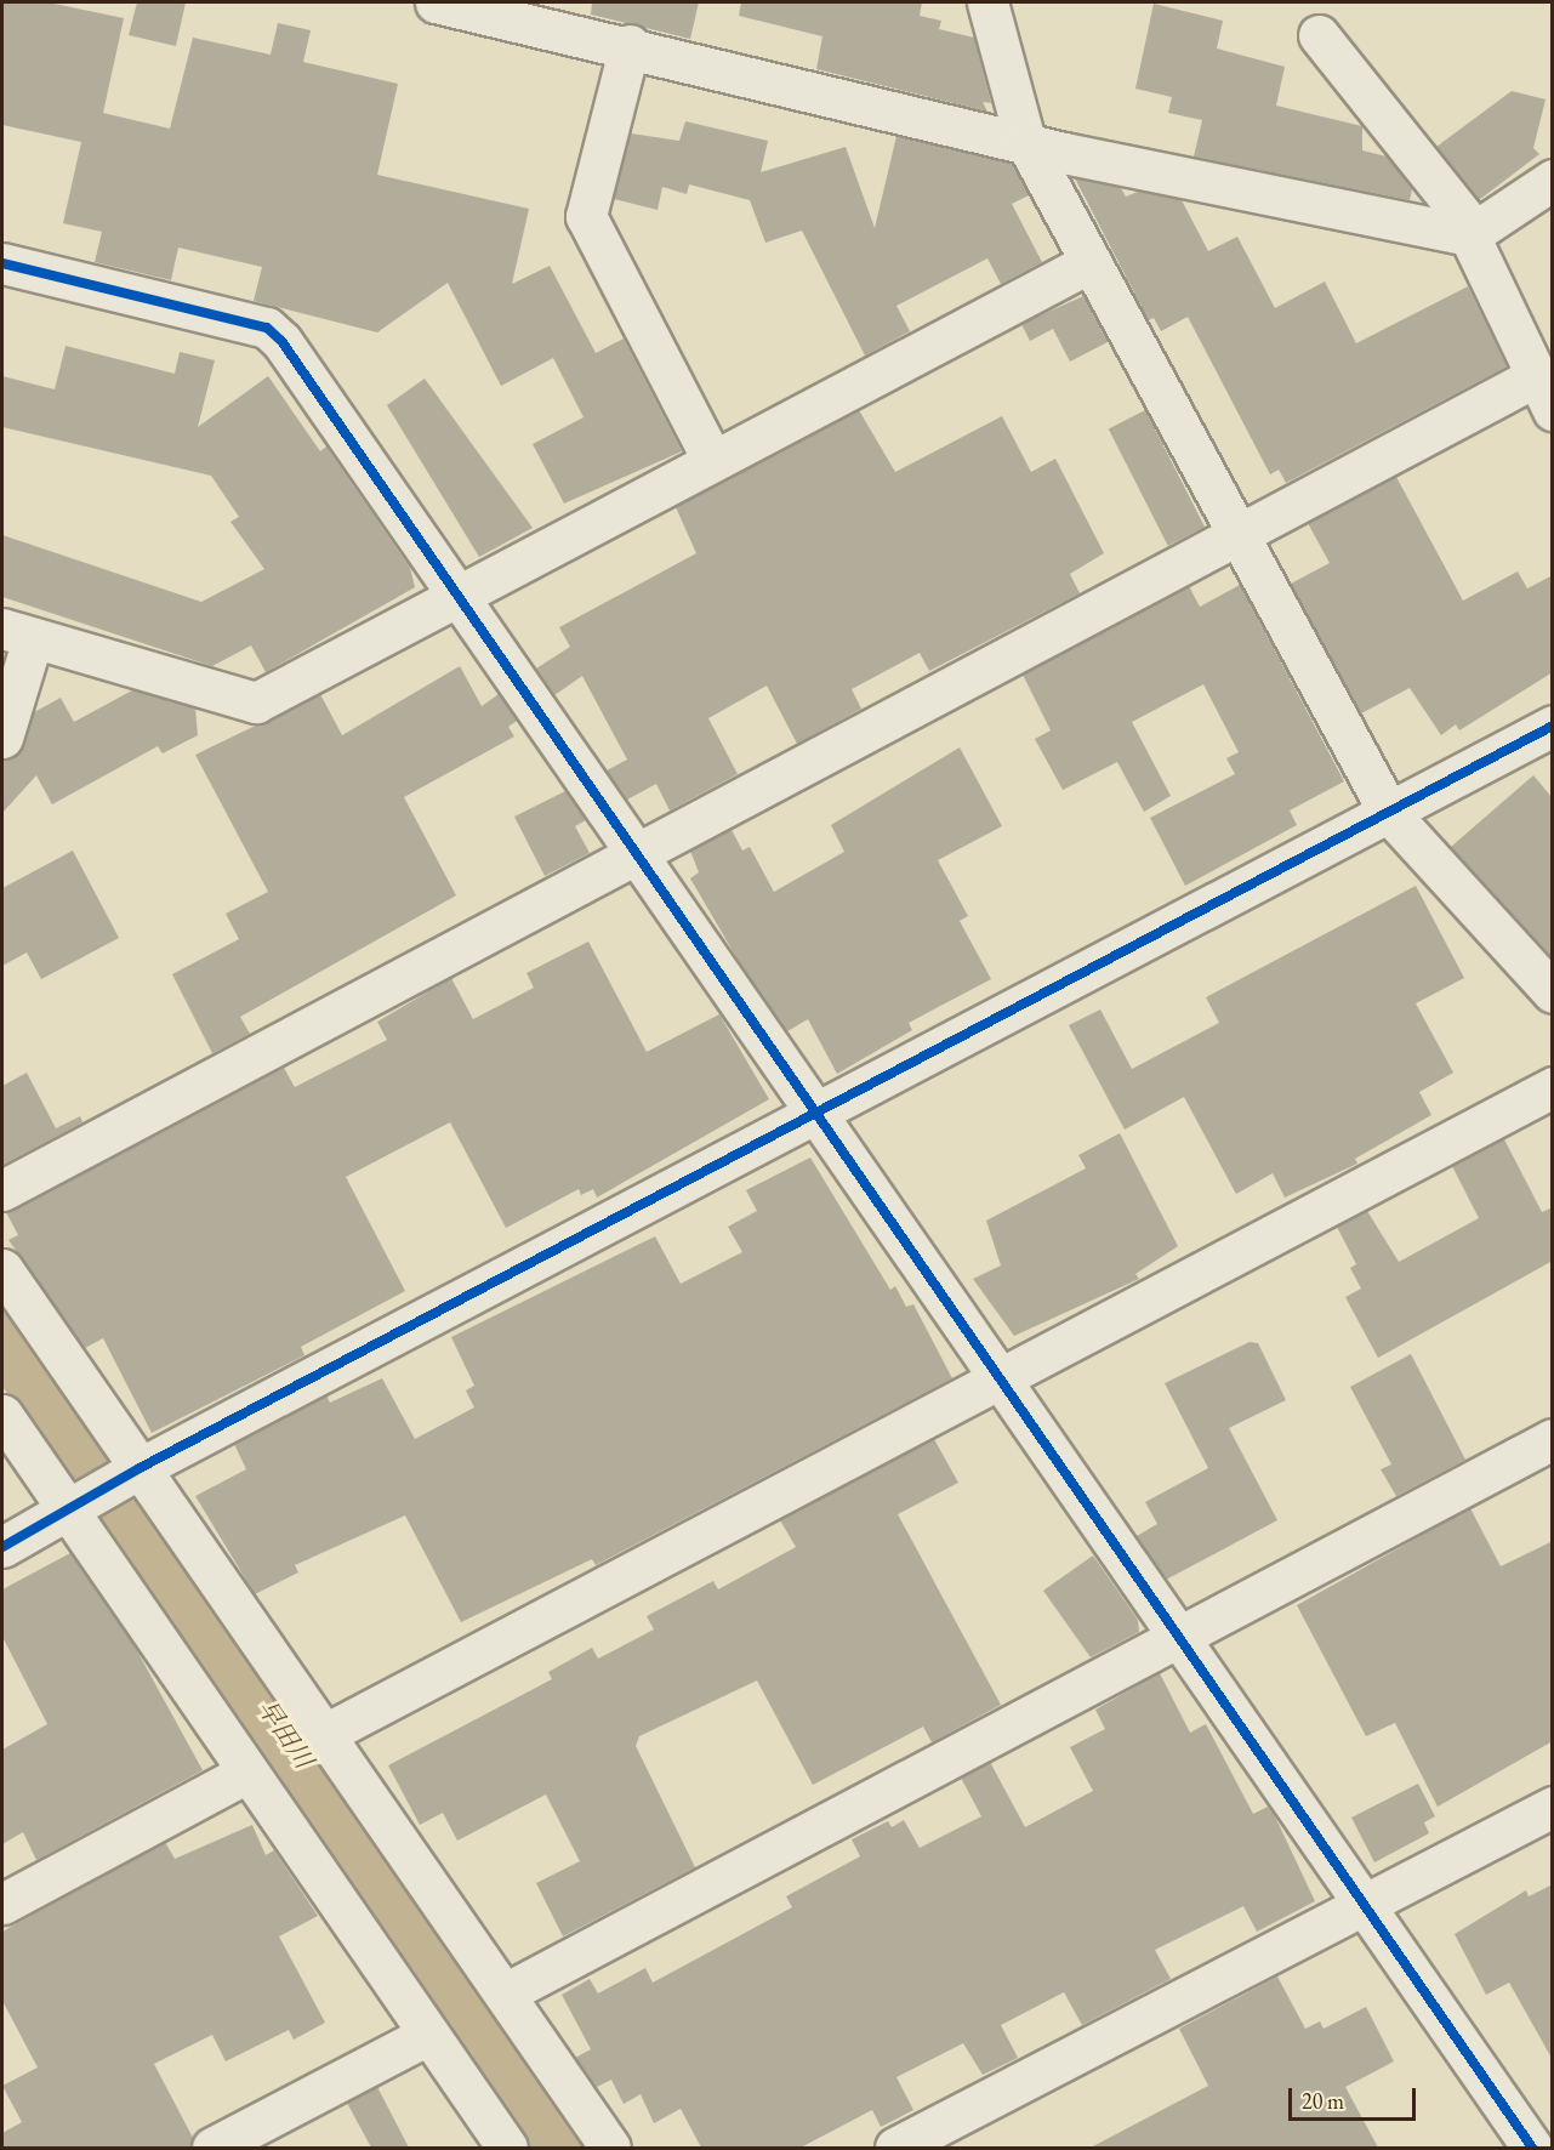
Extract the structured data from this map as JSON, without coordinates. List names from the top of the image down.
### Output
{
  "water": ["早田川"],
  "scale_bar": "20 m"
}
